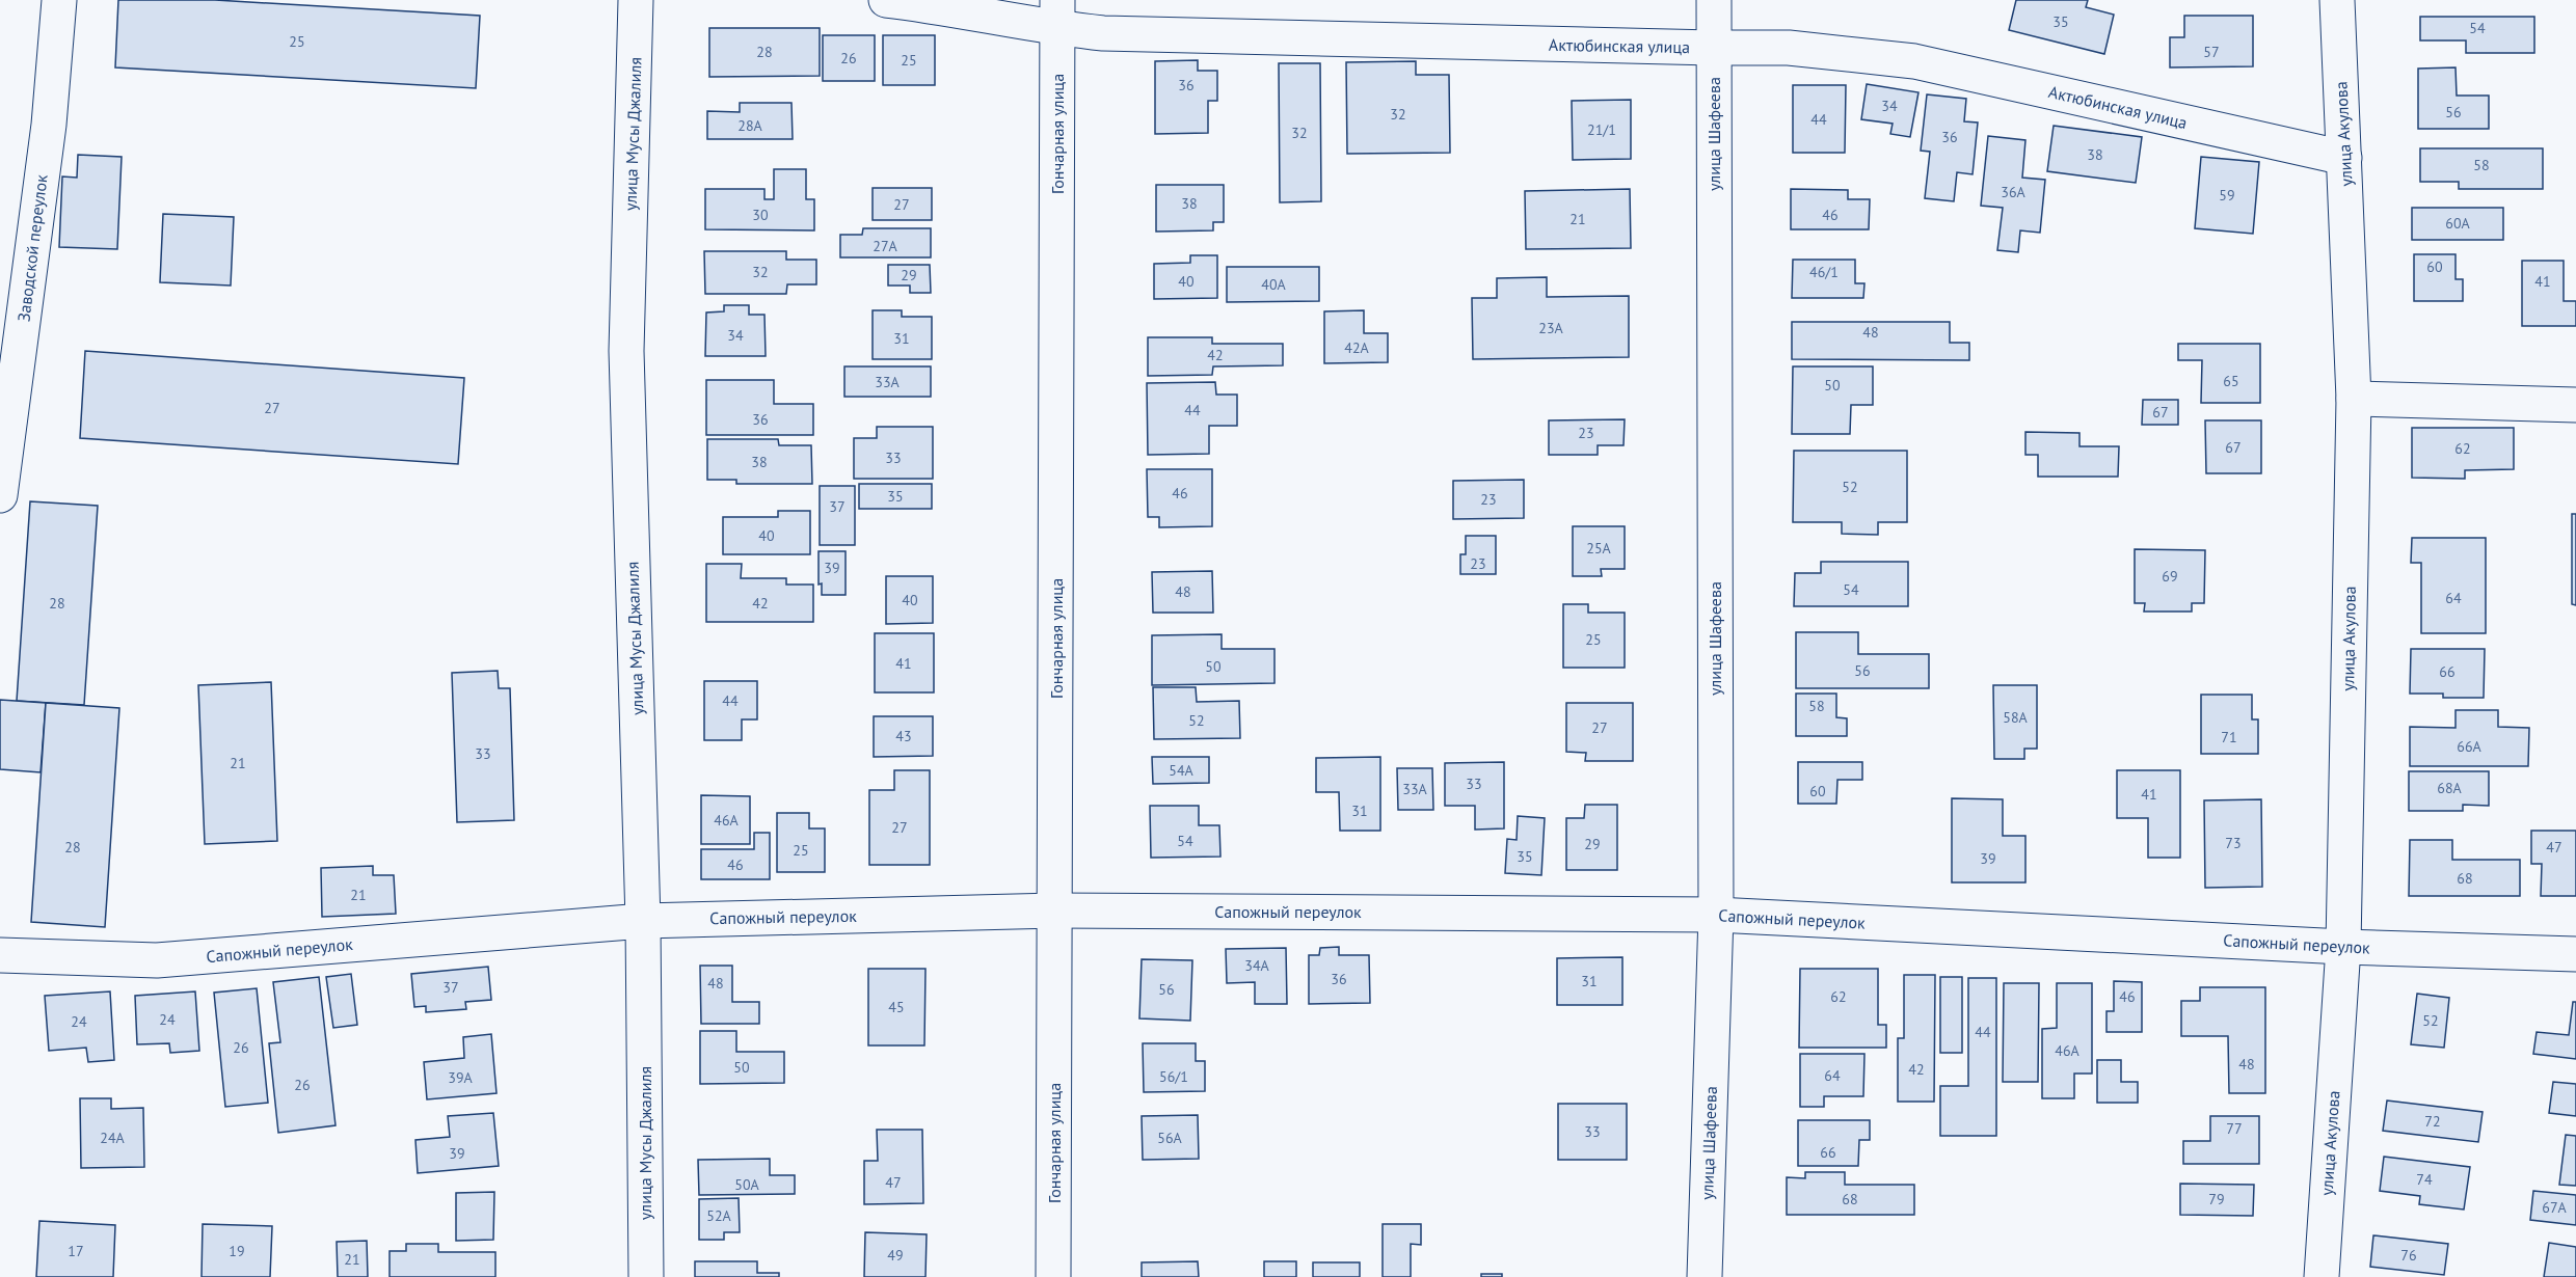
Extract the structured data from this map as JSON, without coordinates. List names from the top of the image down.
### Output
{
  "streets": {
    "street": [
      "Актюбинская улица",
      "улица Мусы Джалиля",
      "Гончарная улица",
      "улица Шафеева",
      "улица Акулова",
      "Заводской переулок",
      "Сапожный переулок"
    ]
  },
  "crossings": [
    ["Актюбинская улица", "Гончарная улица"],
    ["Актюбинская улица", "улица Шафеева"],
    ["Актюбинская улица", "улица Акулова"],
    ["улица Мусы Джалиля", "Сапожный переулок"],
    ["Гончарная улица", "Сапожный переулок"],
    ["улица Шафеева", "Сапожный переулок"],
    ["улица Акулова", "Сапожный переулок"]
  ],
  "house_numbers": [
    "35",
    "54",
    "25",
    "28",
    "57",
    "26",
    "25",
    "36",
    "34",
    "56",
    "32",
    "44",
    "28А",
    "21/1",
    "32",
    "36",
    "38",
    "58",
    "36А",
    "59",
    "38",
    "27",
    "30",
    "46",
    "21",
    "60А",
    "27А",
    "60",
    "32",
    "46/1",
    "29",
    "40",
    "41",
    "40А",
    "23А",
    "48",
    "34",
    "31",
    "42А",
    "42",
    "65",
    "33А",
    "50",
    "27",
    "44",
    "67",
    "36",
    "23",
    "67",
    "62",
    "33",
    "38",
    "52",
    "46",
    "35",
    "23",
    "37",
    "40",
    "25А",
    "23",
    "39",
    "69",
    "54",
    "48",
    "64",
    "40",
    "28",
    "42",
    "25",
    "41",
    "50",
    "56",
    "66",
    "44",
    "58",
    "58А",
    "52",
    "27",
    "43",
    "71",
    "66А",
    "33",
    "21",
    "54А",
    "33",
    "68А",
    "33А",
    "60",
    "41",
    "31",
    "46А",
    "27",
    "54",
    "73",
    "29",
    "28",
    "47",
    "25",
    "35",
    "39",
    "46",
    "68",
    "21",
    "34А",
    "36",
    "31",
    "48",
    "37",
    "56",
    "62",
    "46",
    "45",
    "24",
    "52",
    "24",
    "44",
    "26",
    "46А",
    "48",
    "50",
    "42",
    "64",
    "56/1",
    "39А",
    "26",
    "72",
    "77",
    "33",
    "24А",
    "56А",
    "66",
    "39",
    "74",
    "47",
    "50А",
    "68",
    "79",
    "67А",
    "52А",
    "17",
    "19",
    "49",
    "76",
    "21"
  ]
}
